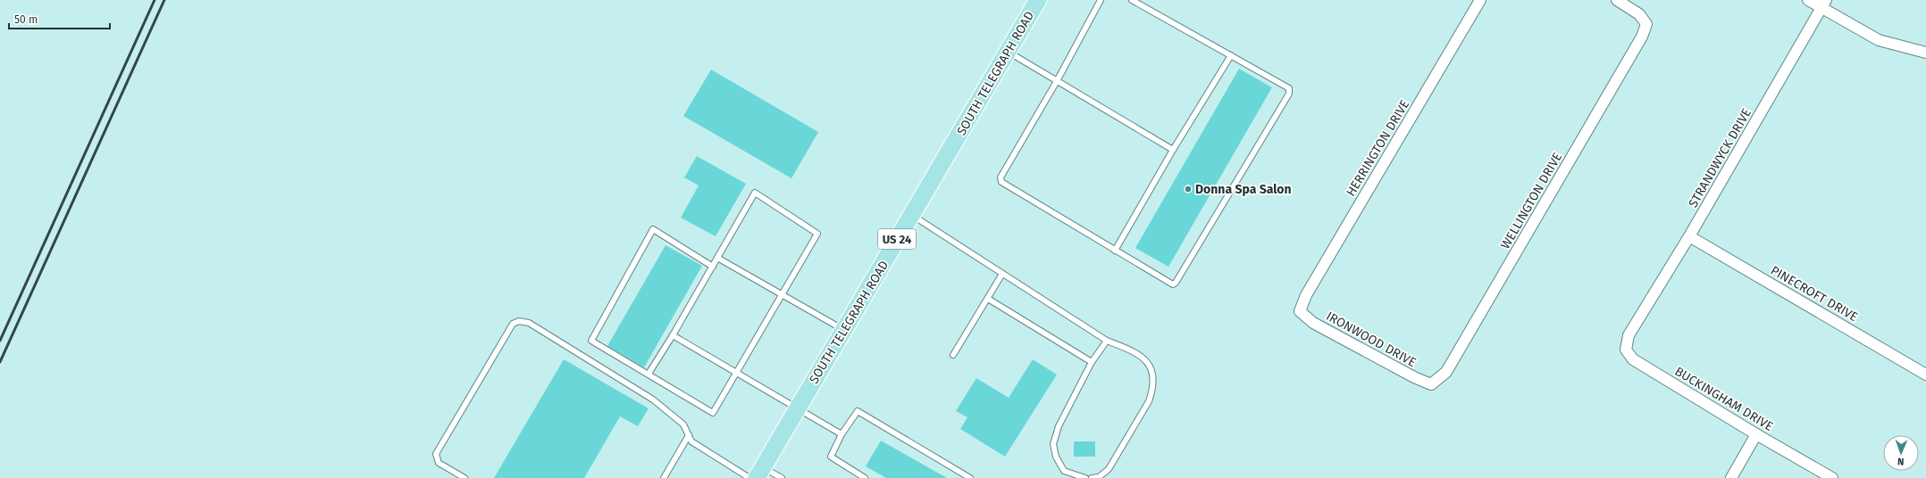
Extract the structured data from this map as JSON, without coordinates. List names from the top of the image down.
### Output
{
  "streets": {
    "main road": ["SOUTH TELEGRAPH ROAD", "US 24"],
    "street": [
      "HERRINGTON DRIVE",
      "STRANDWYCK DRIVE",
      "WELLINGTON DRIVE",
      "PINECROFT DRIVE",
      "IRONWOOD DRIVE",
      "BUCKINGHAM DRIVE"
    ]
  },
  "crossings": [
    ["HERRINGTON DRIVE", "IRONWOOD DRIVE"],
    ["STRANDWYCK DRIVE", "PINECROFT DRIVE"],
    ["STRANDWYCK DRIVE", "BUCKINGHAM DRIVE"],
    ["WELLINGTON DRIVE", "IRONWOOD DRIVE"]
  ],
  "places": ["Donna Spa Salon"],
  "scale_bar": "50 m",
  "north": "bottom"
}
